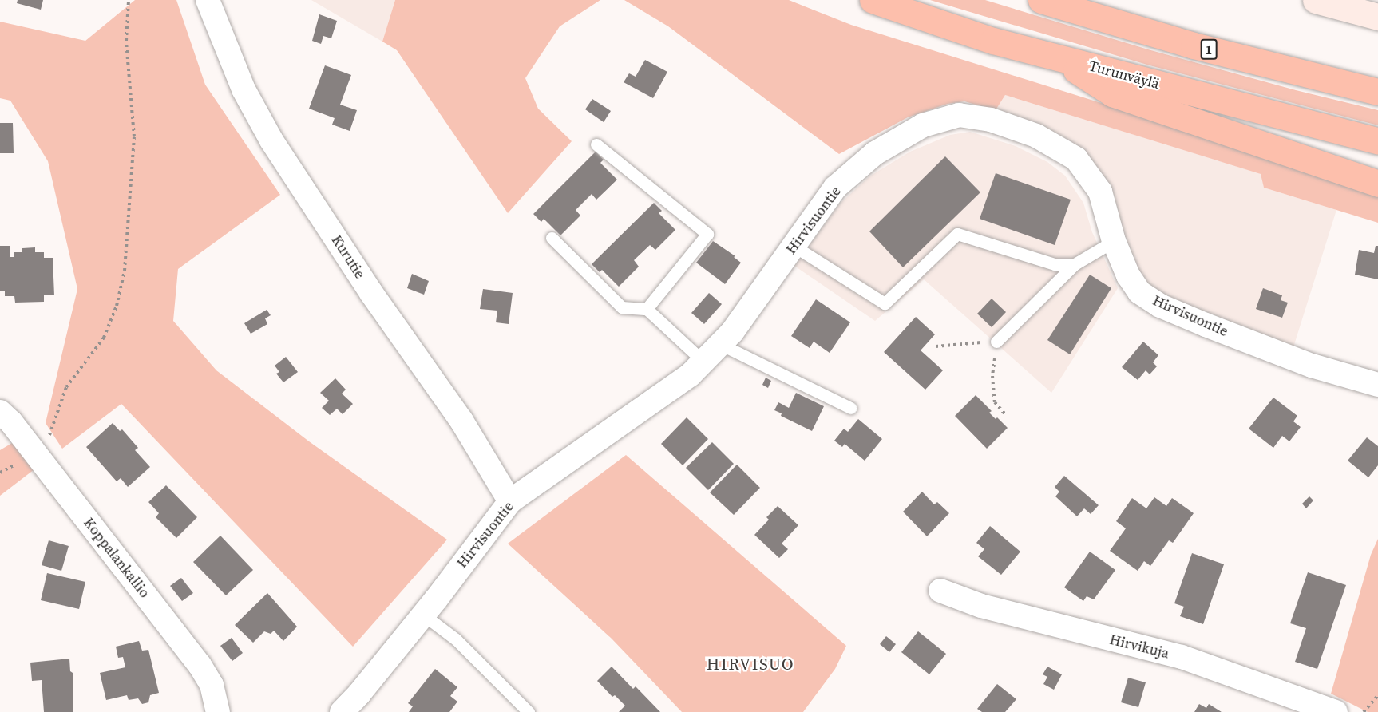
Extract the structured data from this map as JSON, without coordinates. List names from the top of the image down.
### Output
{
  "streets": {
    "highway": ["1", "Turunväylä"],
    "street": [
      "Hirvisuontie",
      "Kurutie",
      "Koppalankallio",
      "Hirvikuja"
    ]
  },
  "crossings": [
    ["Hirvisuontie", "Kurutie"]
  ],
  "districts": ["HIRVISUO"]
}
